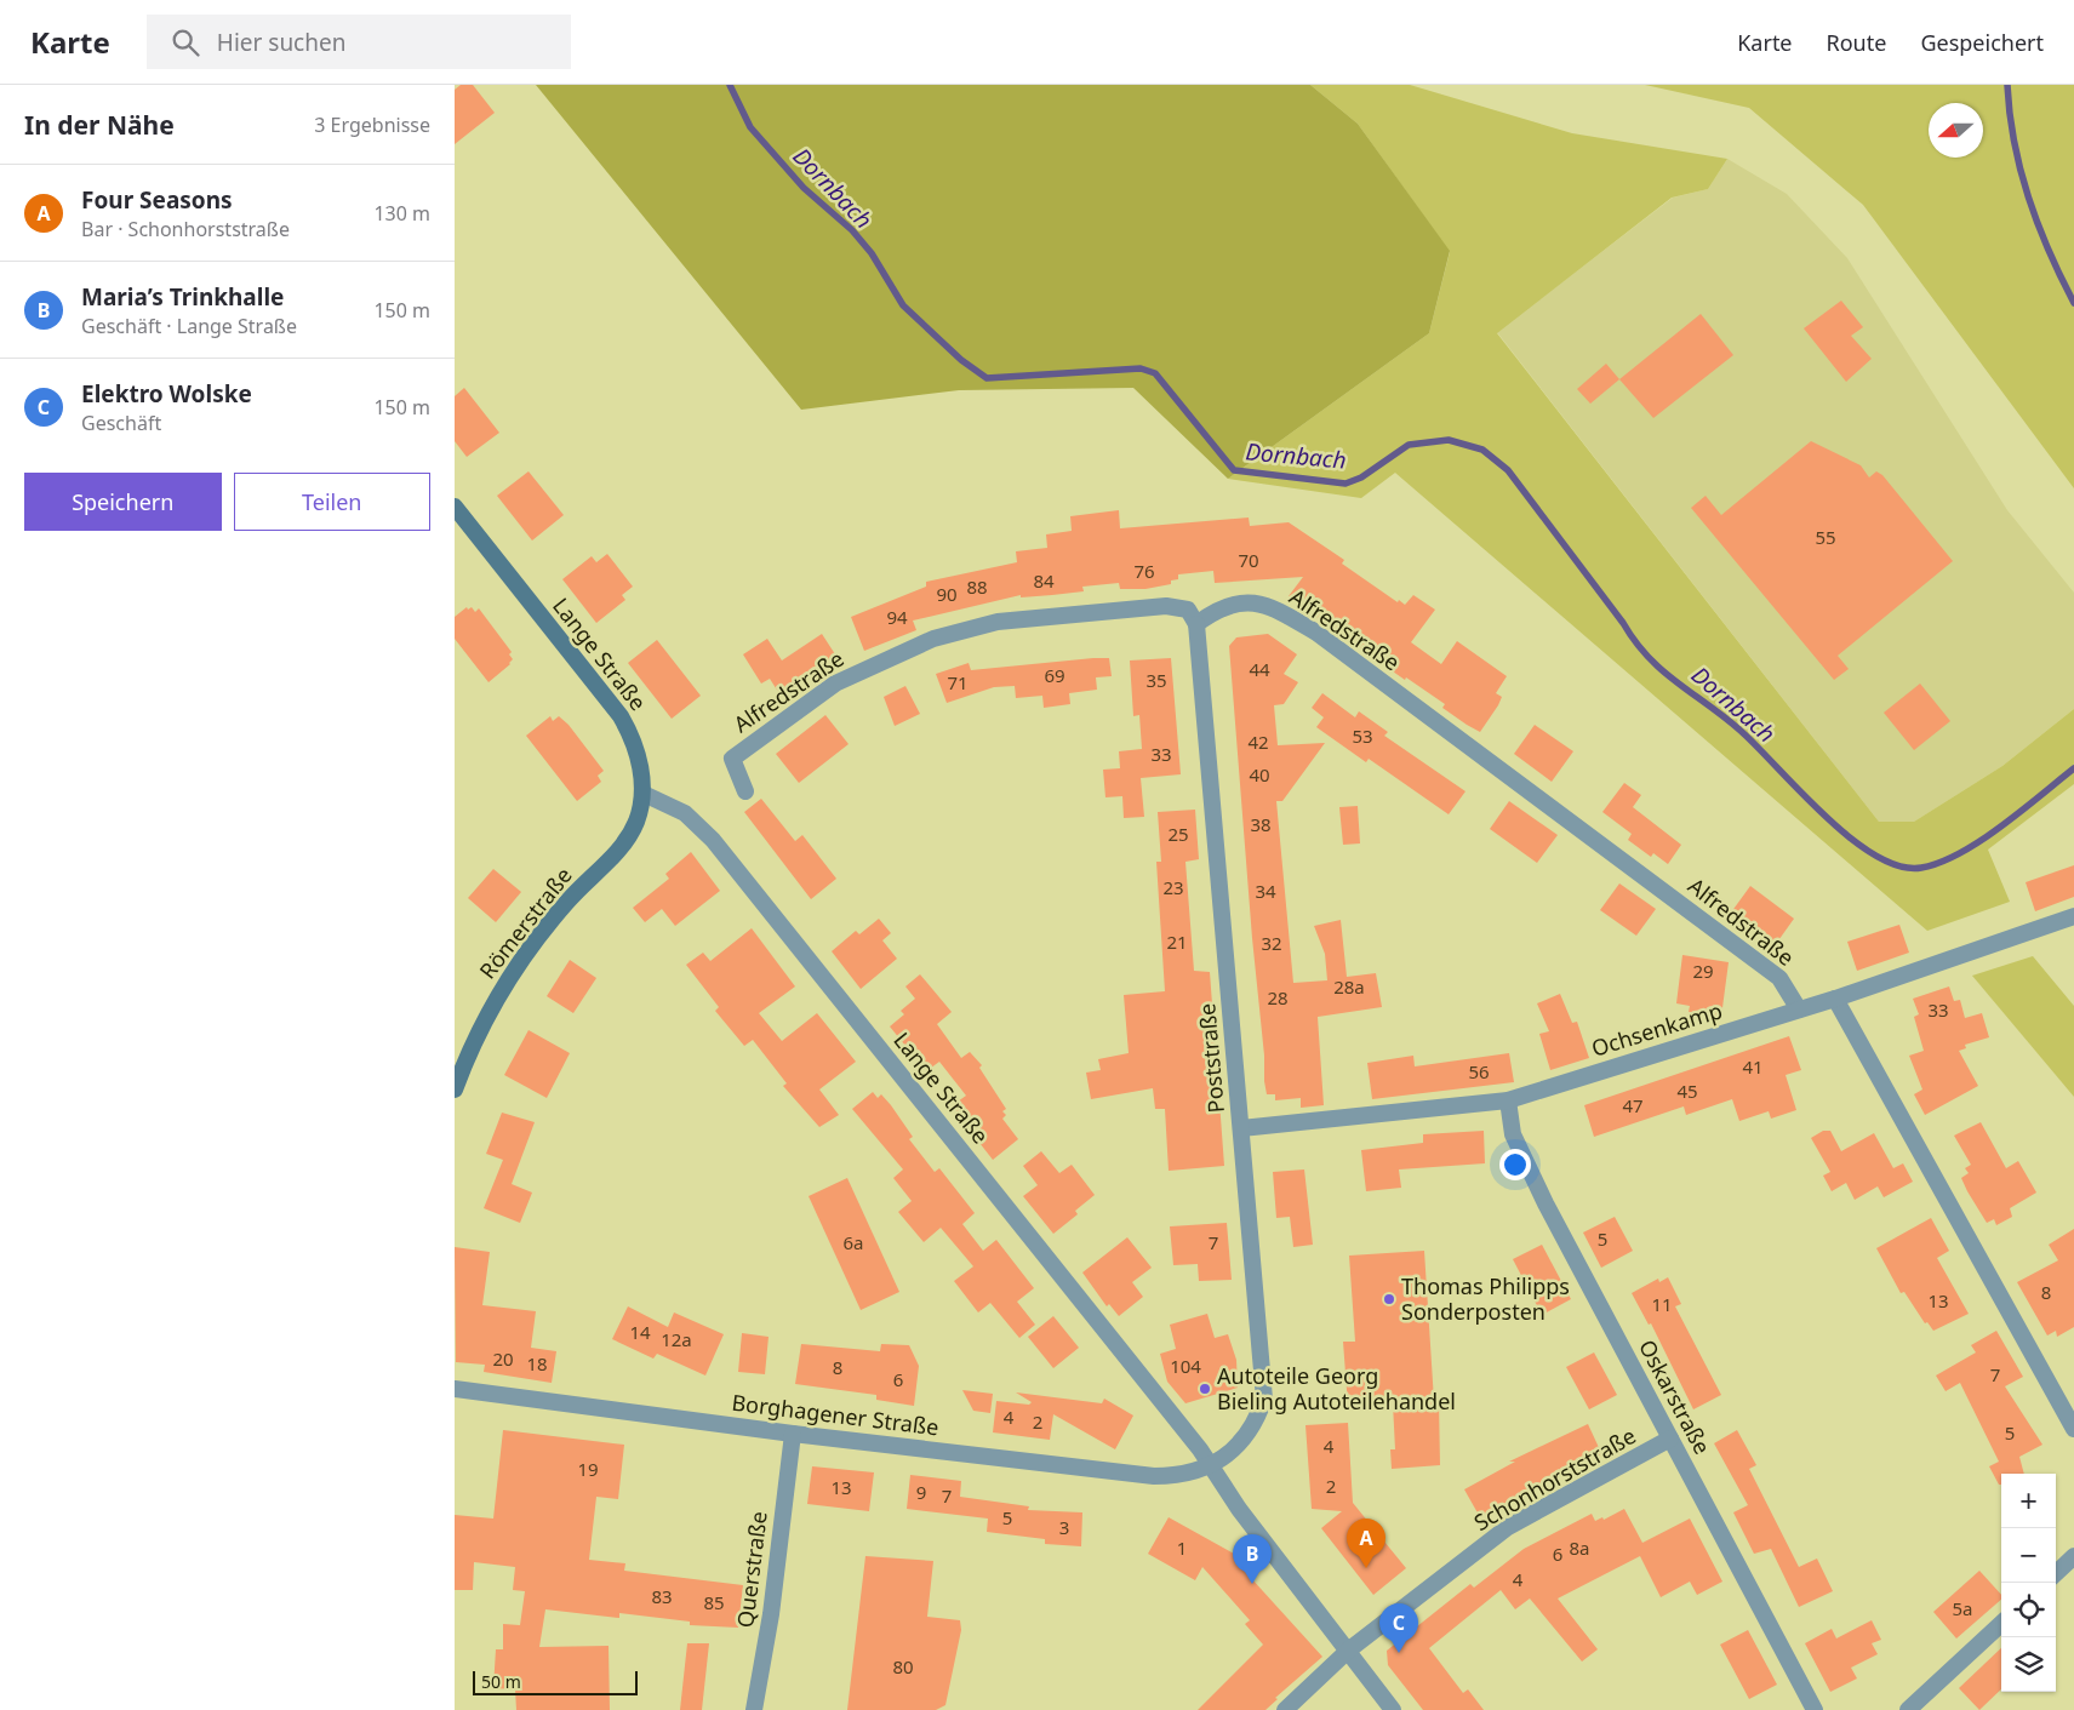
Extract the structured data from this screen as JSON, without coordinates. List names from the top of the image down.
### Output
{
  "streets": {
    "main road": ["Lange Straße", "Römerstraße"],
    "street": [
      "Alfredstraße",
      "Ochsenkamp",
      "Poststraße",
      "Oskarstraße",
      "Borghagener Straße",
      "Schonhorststraße",
      "Querstraße"
    ]
  },
  "crossings": [
    ["Alfredstraße", "Ochsenkamp"],
    ["Alfredstraße", "Poststraße"],
    ["Lange Straße", "Römerstraße"],
    ["Lange Straße", "Poststraße"],
    ["Lange Straße", "Borghagener Straße"],
    ["Lange Straße", "Schonhorststraße"],
    ["Ochsenkamp", "Poststraße"],
    ["Ochsenkamp", "Oskarstraße"],
    ["Poststraße", "Borghagener Straße"],
    ["Oskarstraße", "Schonhorststraße"],
    ["Borghagener Straße", "Querstraße"]
  ],
  "water": ["Dornbach"],
  "places": ["Thomas Philipps Sonderposten", "Autoteile Georg Bieling Autoteilehandel"],
  "house_numbers": [
    "55",
    "70",
    "76",
    "84",
    "88",
    "90",
    "94",
    "44",
    "69",
    "35",
    "71",
    "53",
    "42",
    "33",
    "40",
    "38",
    "25",
    "23",
    "34",
    "21",
    "32",
    "29",
    "28a",
    "28",
    "33",
    "41",
    "56",
    "45",
    "47",
    "5",
    "6a",
    "7",
    "8",
    "13",
    "11",
    "14",
    "12a",
    "20",
    "18",
    "104",
    "8",
    "7",
    "6",
    "4",
    "2",
    "5",
    "4",
    "19",
    "2",
    "13",
    "9",
    "7",
    "5",
    "3",
    "1",
    "8a",
    "6",
    "4",
    "83",
    "85",
    "5a",
    "80"
  ],
  "scale_bar": "50 m",
  "north": "left",
  "page": {
    "header": "Karte",
    "search": "Hier suchen",
    "nav": ["Karte", "Route", "Gespeichert"],
    "heading": ["In der Nähe", "3 Ergebnisse"],
    "list": [
      {
        "mark": "A",
        "name": "Four Seasons",
        "note": "Bar · Schonhorststraße",
        "value": "130 m"
      },
      {
        "mark": "B",
        "name": "Maria’s Trinkhalle",
        "note": "Geschäft · Lange Straße",
        "value": "150 m"
      },
      {
        "mark": "C",
        "name": "Elektro Wolske",
        "note": "Geschäft",
        "value": "150 m"
      }
    ],
    "buttons": ["Speichern", "Teilen"],
    "map_buttons": ["+", "−"],
    "pins": ["A", "B", "C"],
    "scale": "50 m"
  }
}
